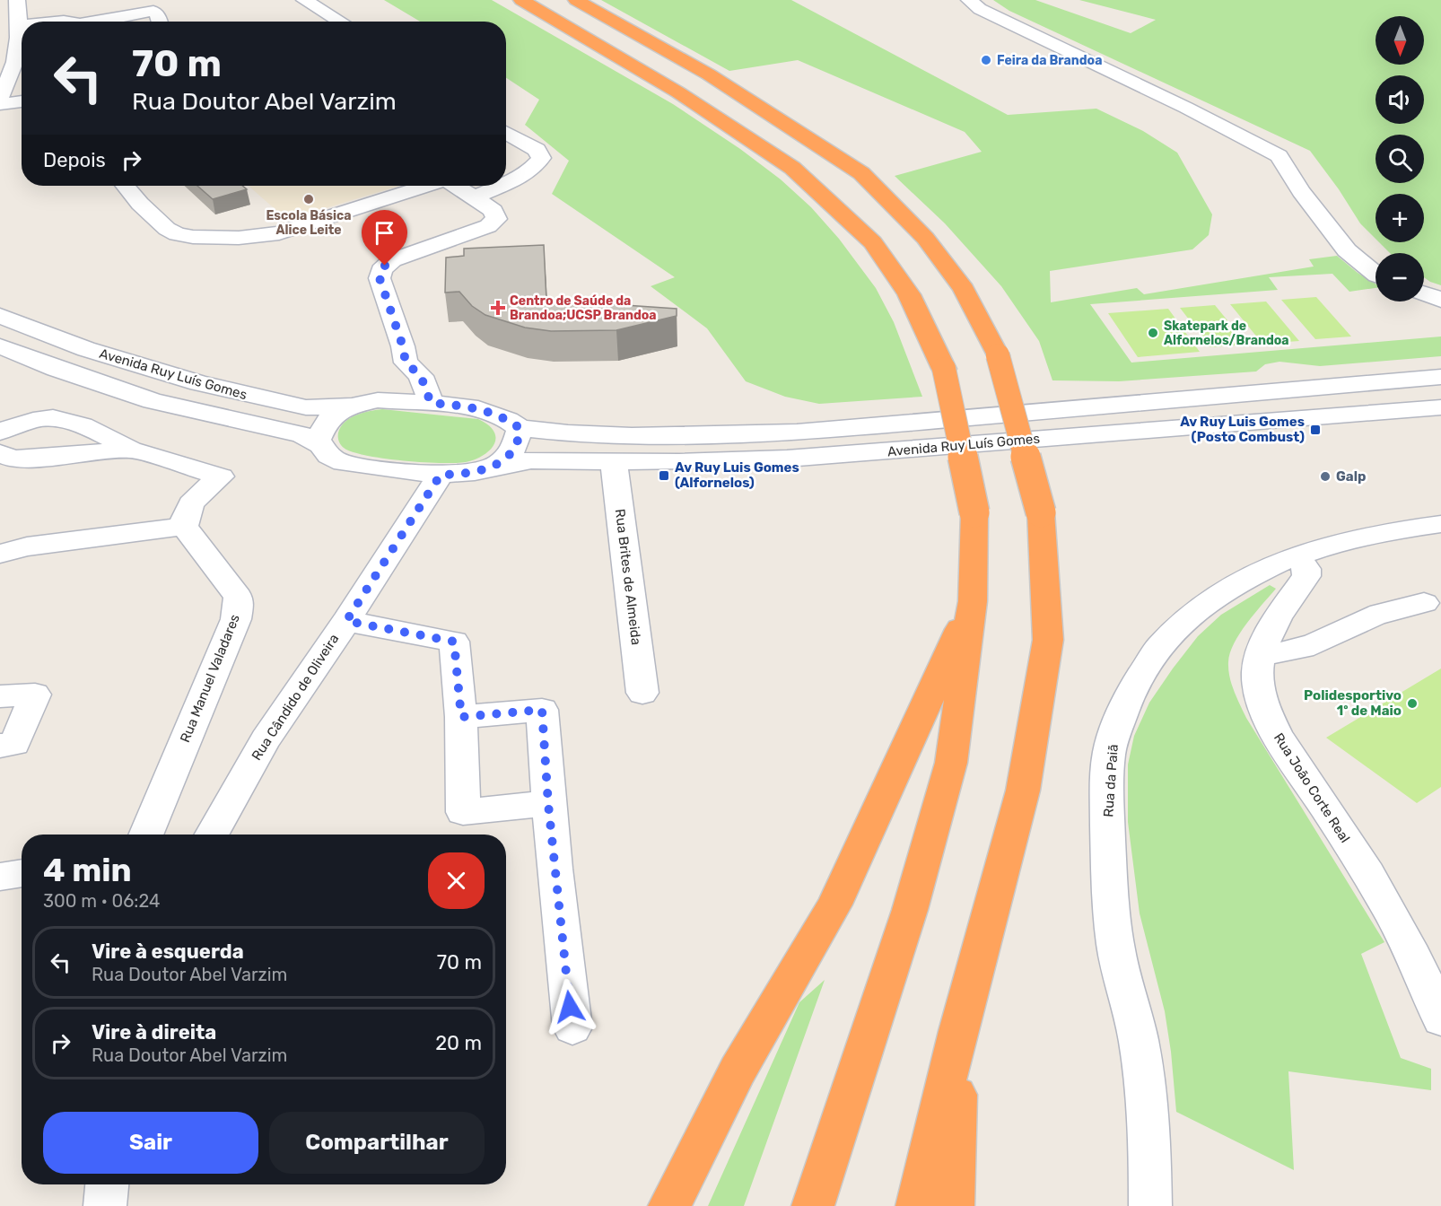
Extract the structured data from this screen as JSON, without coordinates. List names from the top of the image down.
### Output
{
  "streets": {
    "street": [
      "Avenida Ruy Luís Gomes",
      "Rua Brites de Almeida",
      "Rua Manuel Valadares",
      "Rua Cândido de Oliveira",
      "Rua da Paiã",
      "Rua João Corte Real"
    ]
  },
  "crossings": [
    ["Avenida Ruy Luís Gomes", "Rua Brites de Almeida"],
    ["Avenida Ruy Luís Gomes", "Rua Cândido de Oliveira"],
    ["Rua da Paiã", "Rua João Corte Real"]
  ],
  "places": {
    "other": [
      "Feira da Brandoa",
      "Escola Básica Alice Leite",
      "Skatepark de Alfornelos/Brandoa",
      "Galp",
      "Polidesportivo 1º de Maio"
    ],
    "health": ["Centro de Saúde da Brandoa;UCSP Brandoa"],
    "transit": ["Av Ruy Luis Gomes (Posto Combust)", "Av Ruy Luis Gomes (Alfornelos)"]
  },
  "north": "bottom",
  "page": {
    "map_buttons": ["+", "−"],
    "turn": ["70 m", "Rua Doutor Abel Varzim"],
    "then": "Depois",
    "heading": ["4 min", "300 m · 06:24"],
    "list": [
      {
        "name": "Vire à esquerda",
        "note": "Rua Doutor Abel Varzim",
        "value": "70 m"
      },
      {
        "name": "Vire à direita",
        "note": "Rua Doutor Abel Varzim",
        "value": "20 m"
      }
    ],
    "buttons": ["Sair", "Compartilhar"]
  }
}
